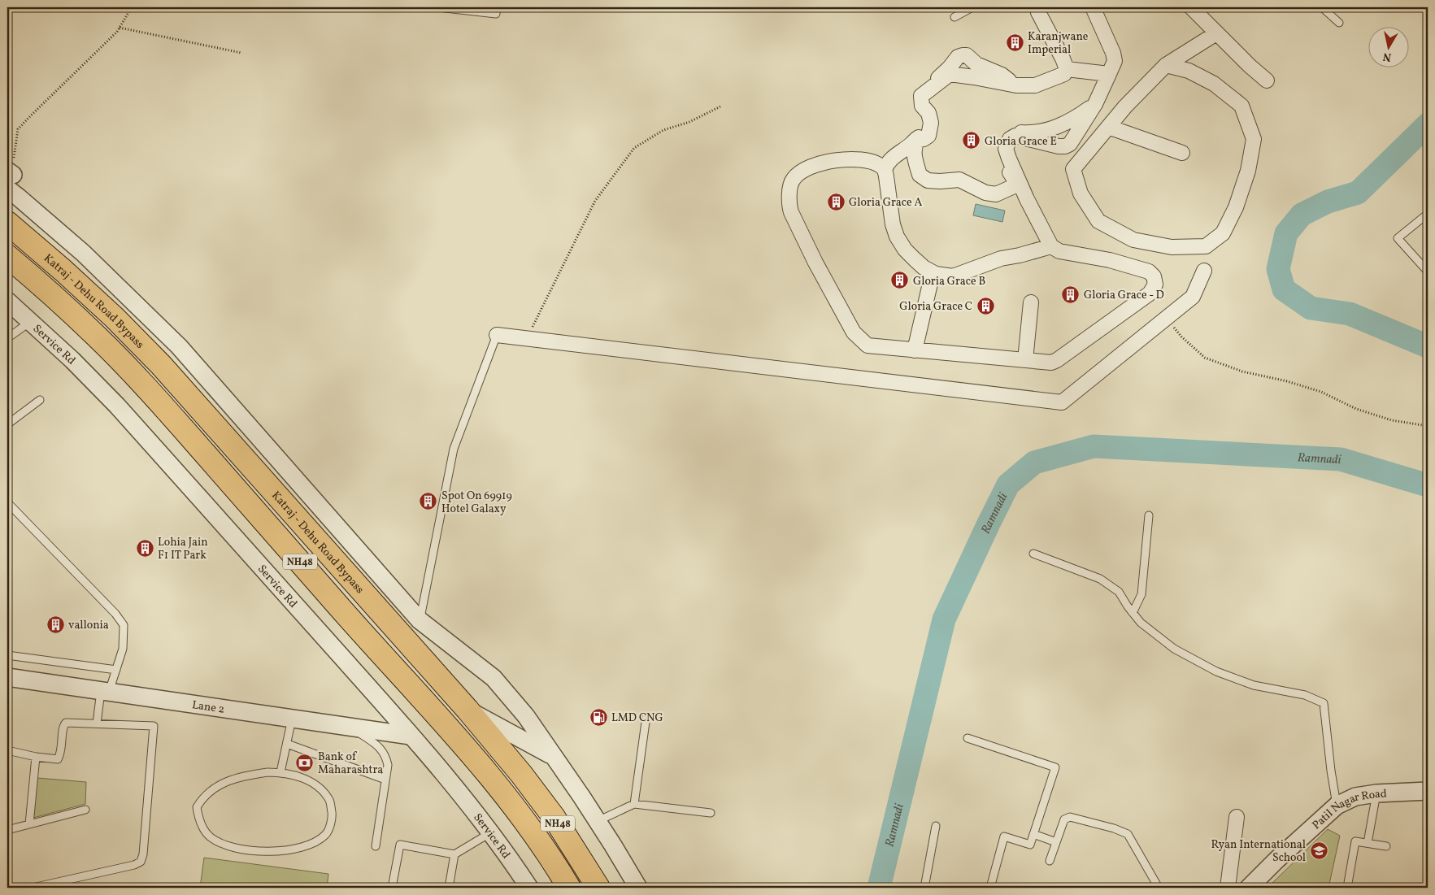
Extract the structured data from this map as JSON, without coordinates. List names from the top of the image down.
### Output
{
  "streets": {
    "highway": ["Katraj - Dehu Road Bypass", "NH48"],
    "street": ["Service Rd", "Lane 2", "Patil Nagar Road"]
  },
  "crossings": [
    ["Service Rd", "Lane 2"]
  ],
  "water": ["Ramnadi"],
  "places": {
    "building": [
      "Karanjwane Imperial",
      "Gloria Grace E",
      "Gloria Grace A",
      "Gloria Grace B",
      "Gloria Grace - D",
      "Gloria Grace C",
      "Spot On 69919 Hotel Galaxy",
      "Lohia Jain F1 IT Park",
      "vallonia"
    ],
    "fuel station": ["LMD CNG"],
    "bank": ["Bank of Maharashtra"],
    "school or university": ["Ryan International School"]
  },
  "north": "bottom"
}
